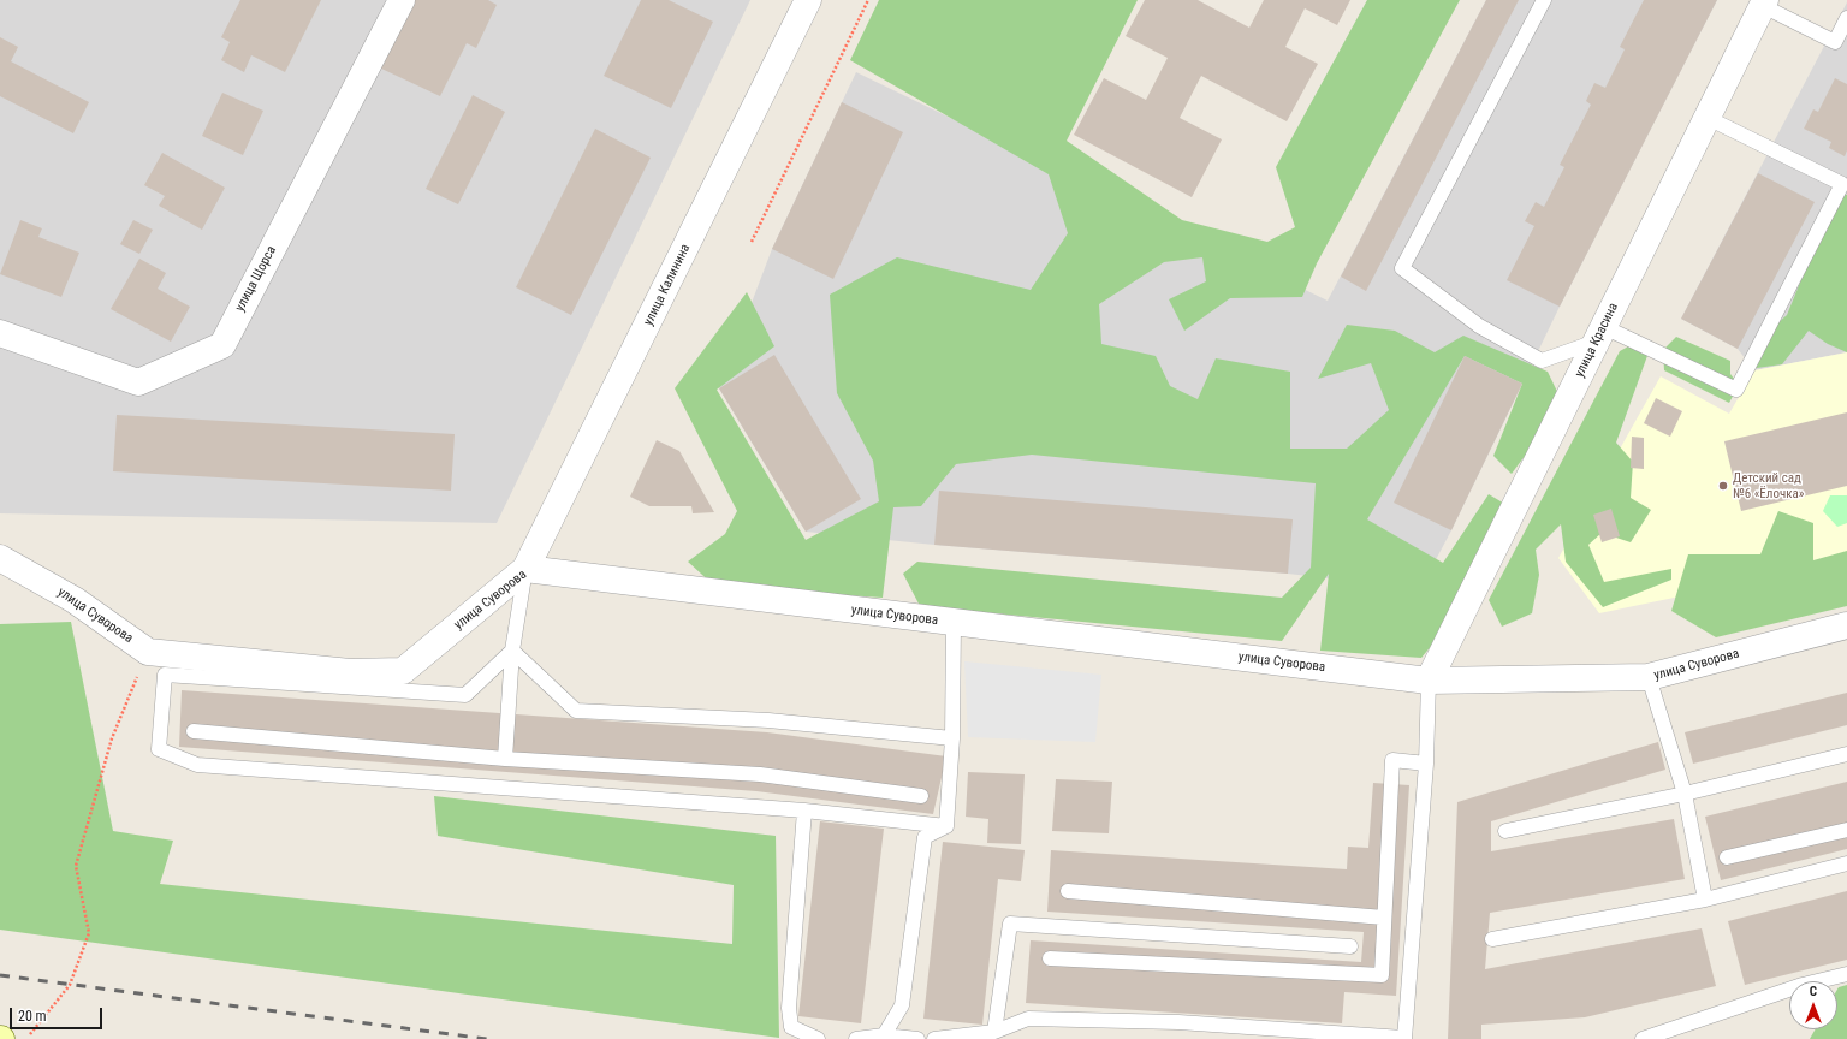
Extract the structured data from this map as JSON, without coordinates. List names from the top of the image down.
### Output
{
  "streets": {
    "street": [
      "улица Щорса",
      "улица Калинина",
      "улица Красина",
      "улица Суворова"
    ]
  },
  "crossings": [
    ["улица Калинина", "улица Суворова"],
    ["улица Красина", "улица Суворова"]
  ],
  "places": ["Детский сад №6 «Ёлочка»"],
  "scale_bar": "20 m",
  "north": "top"
}
